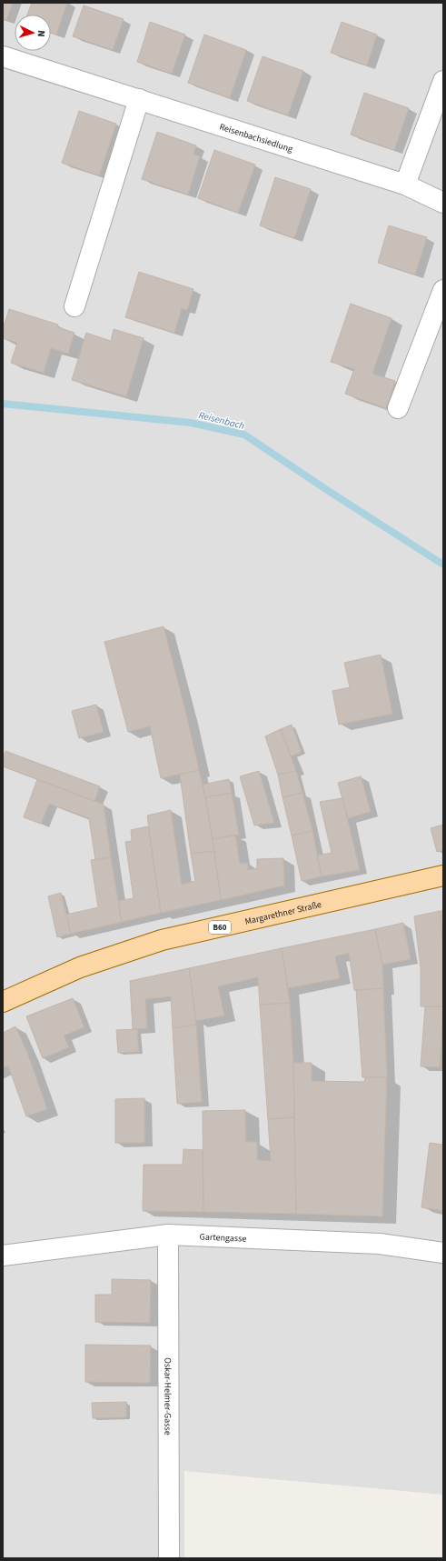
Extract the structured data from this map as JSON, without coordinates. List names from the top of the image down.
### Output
{
  "streets": {
    "main road": ["Margarethner Straße", "B60"],
    "street": ["Reisenbachsiedlung", "Gartengasse", "Oskar-Helmer-Gasse"]
  },
  "crossings": [
    ["Gartengasse", "Oskar-Helmer-Gasse"]
  ],
  "water": ["Reisenbach"],
  "north": "right"
}
